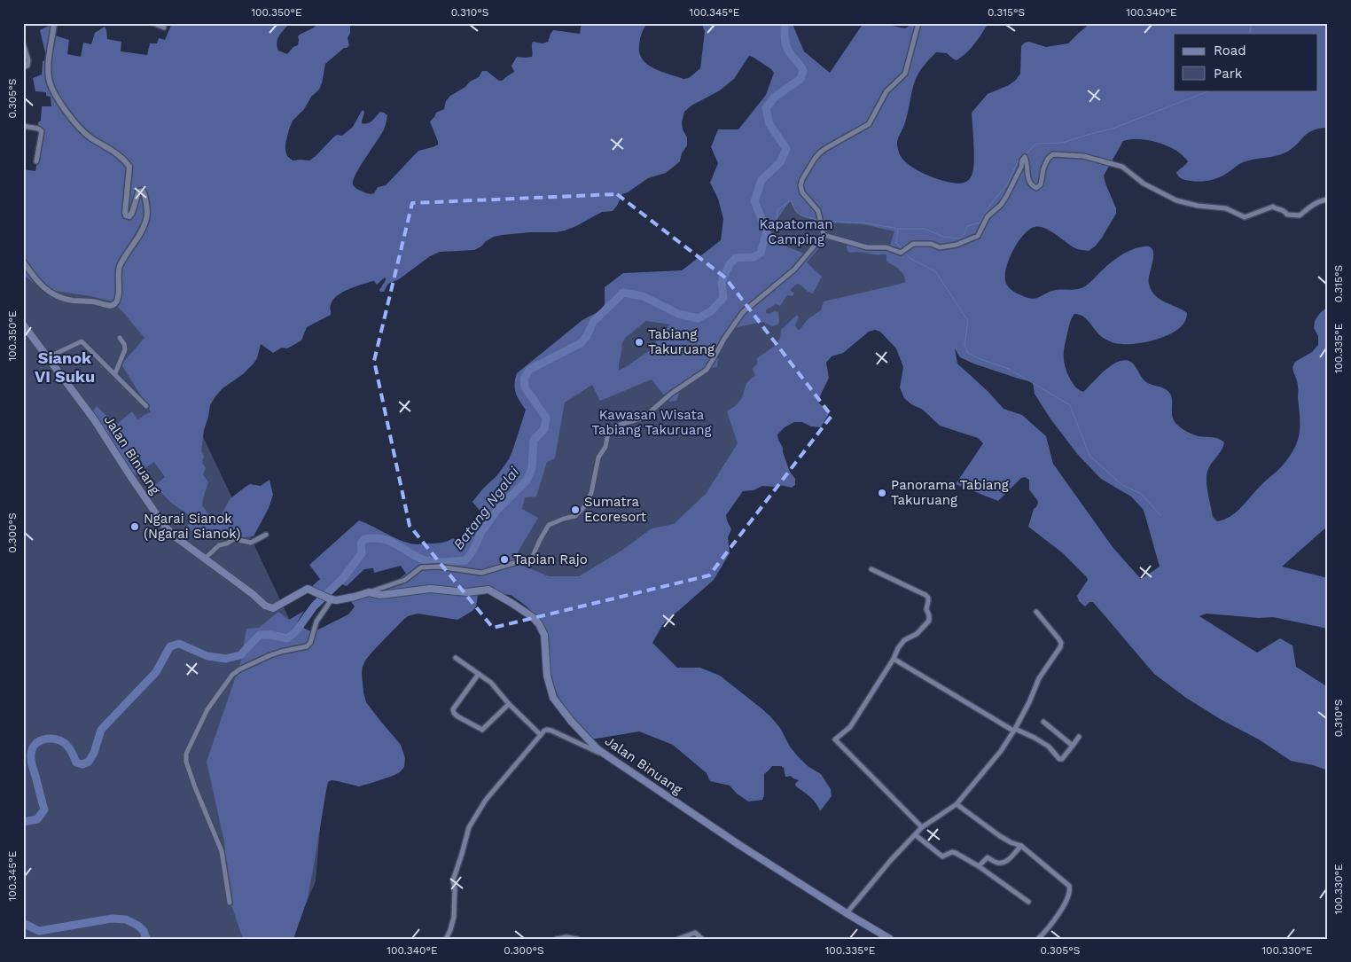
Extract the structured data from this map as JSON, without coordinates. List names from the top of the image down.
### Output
{
  "streets": {
    "main road": ["Jalan Binuang"]
  },
  "districts": ["Sianok VI Suku"],
  "water": ["Batang Ngalai"],
  "parks": ["Kapatoman Camping", "Kawasan Wisata Tabiang Takuruang"],
  "places": [
    "Tabiang Takuruang",
    "Panorama Tabiang Takuruang",
    "Sumatra Ecoresort",
    "Ngarai Sianok (Ngarai Sianok)",
    "Tapian Rajo"
  ],
  "legend": ["Road", "Park"],
  "coordinates": [
    "100.350°E",
    "0.310°S",
    "100.345°E",
    "0.315°S",
    "100.340°E",
    "0.305°S",
    "100.335°E",
    "0.300°S",
    "100.330°E"
  ]
}
